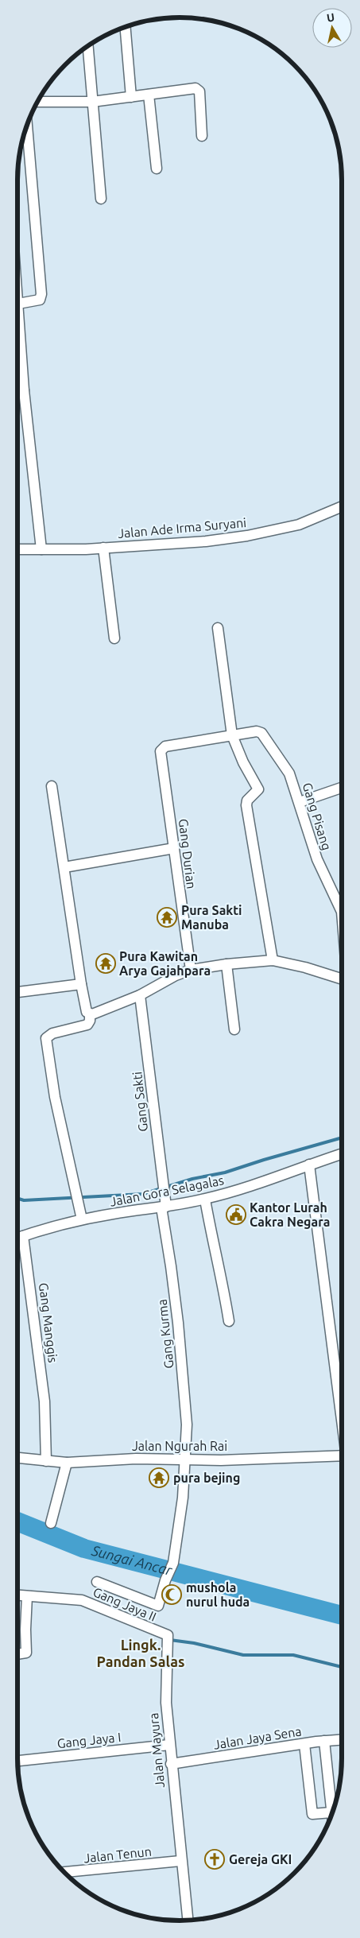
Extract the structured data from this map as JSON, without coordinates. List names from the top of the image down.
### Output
{
  "streets": {
    "street": [
      "Jalan Ade Irma Suryani",
      "Gang Pisang",
      "Gang Durian",
      "Gang Sakti",
      "Jalan Gora Selagalas",
      "Gang Manggis",
      "Gang Kurma",
      "Jalan Ngurah Rai",
      "Gang Jaya II",
      "Jalan Jaya Sena",
      "Gang Jaya I",
      "Jalan Mayura",
      "Jalan Tenun"
    ]
  },
  "crossings": [
    ["Gang Pisang", "Gang Durian"],
    ["Gang Sakti", "Jalan Gora Selagalas"],
    ["Gang Sakti", "Gang Kurma"],
    ["Jalan Gora Selagalas", "Gang Manggis"],
    ["Jalan Gora Selagalas", "Gang Kurma"],
    ["Gang Manggis", "Jalan Ngurah Rai"],
    ["Gang Kurma", "Jalan Ngurah Rai"],
    ["Gang Jaya II", "Jalan Mayura"],
    ["Jalan Jaya Sena", "Jalan Mayura"],
    ["Gang Jaya I", "Jalan Mayura"],
    ["Jalan Mayura", "Jalan Tenun"]
  ],
  "districts": ["Lingk. Pandan Salas"],
  "water": ["Sungai Ancar"],
  "places": {
    "temple": ["Pura Sakti Manuba", "Pura Kawitan Arya Gajahpara", "pura bejing"],
    "public building": ["Kantor Lurah Cakra Negara"],
    "mosque": ["mushola nurul huda"],
    "church": ["Gereja GKI"]
  },
  "north": "top"
}
